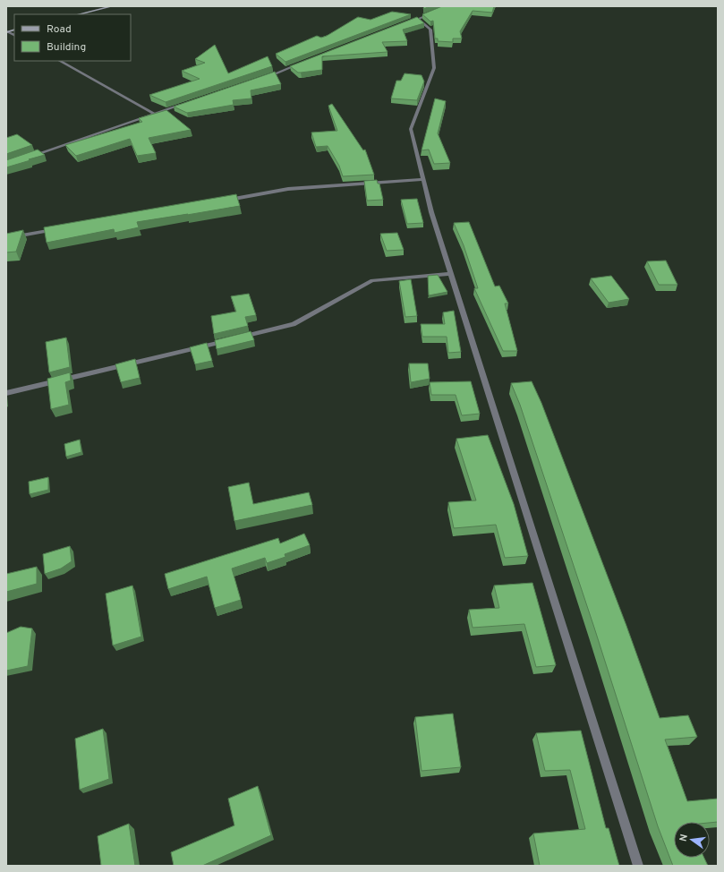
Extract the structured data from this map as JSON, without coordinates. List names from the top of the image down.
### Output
{
  "legend": ["Road", "Building"],
  "north": "left"
}
